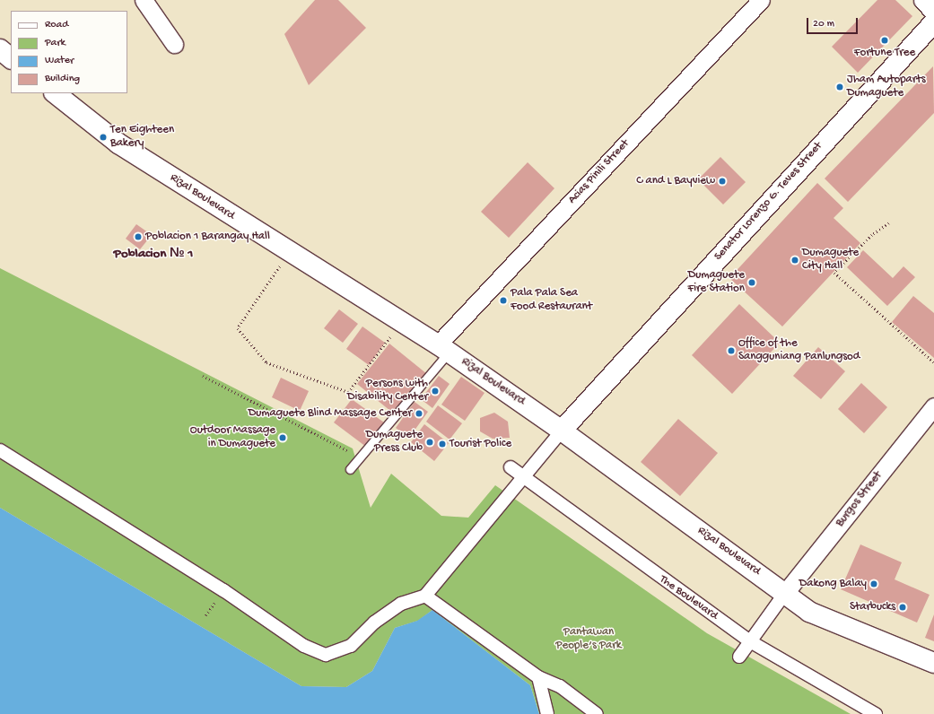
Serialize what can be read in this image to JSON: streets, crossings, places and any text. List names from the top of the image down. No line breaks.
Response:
{"streets":{"main road":["Rizal Boulevard","Senator Lorenzo G. Teves Street"],"street":["Acias Pinili Street","Burgos Street","The Boulevard"]},"crossings":[["Acias Pinili Street","Rizal Boulevard"],["Rizal Boulevard","Senator Lorenzo G. Teves Street"],["Rizal Boulevard","Burgos Street"]],"districts":["Poblacion № 1"],"parks":["Pantawan People’s Park"],"places":["Fortune Tree","Jham Autoparts Dumaguete","Ten Eighteen Bakery","C and L Bayview","Poblacion 1 Barangay Hall","Dumaguete City Hall","Dumaguete Fire Station","Pala Pala Sea Food Restaurant","Office of the Sangguniang Panlungsod","Persons with Disability Center","Dumaguete Blind Massage Center","Outdoor Massage in Dumaguete","Dumaguete Press Club","Tourist Police","Dakong Balay","Starbucks"],"legend":["Road","Park","Water","Building"],"scale_bar":"20 m"}
